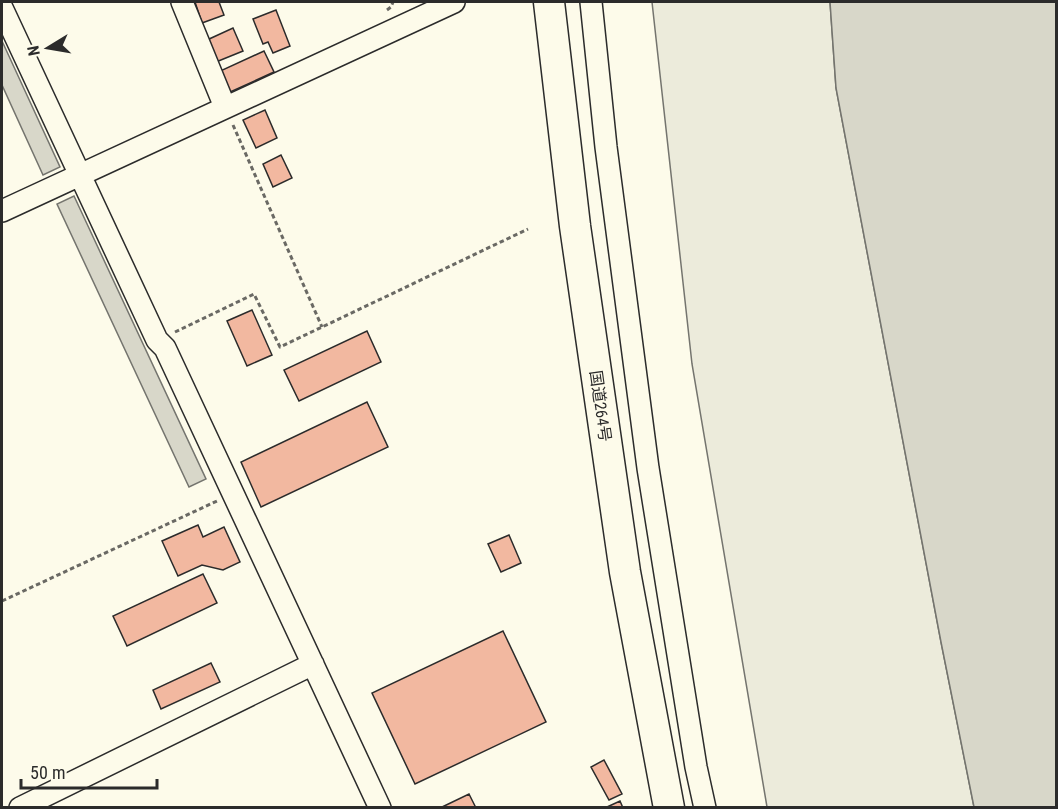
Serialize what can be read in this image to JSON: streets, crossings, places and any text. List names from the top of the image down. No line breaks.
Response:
{"streets":{"highway":["国道264号"]},"scale_bar":"50 m","north":"left"}
